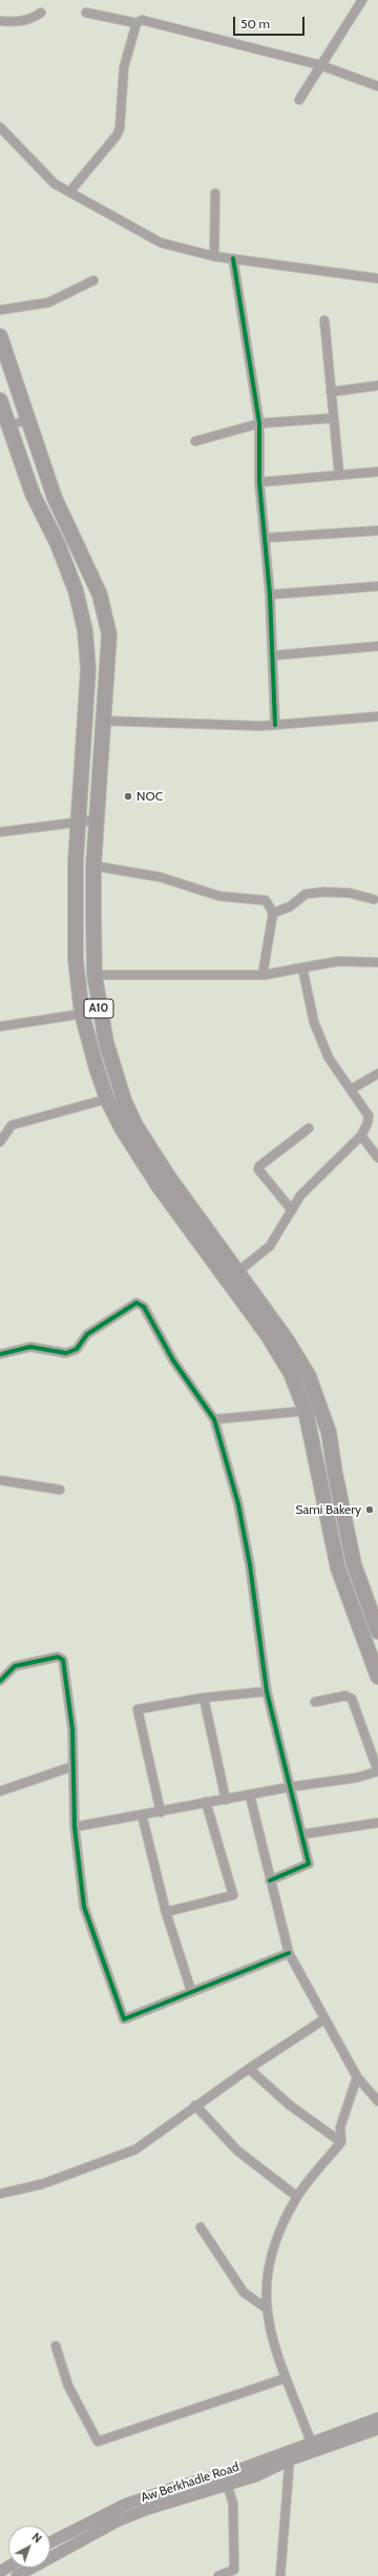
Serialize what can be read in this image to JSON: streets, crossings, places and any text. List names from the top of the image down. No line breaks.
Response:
{"streets":{"highway":["A10"],"main road":["Aw Berkhadle Road"]},"places":["NOC","Sami Bakery"],"scale_bar":"50 m","north":"top right"}
